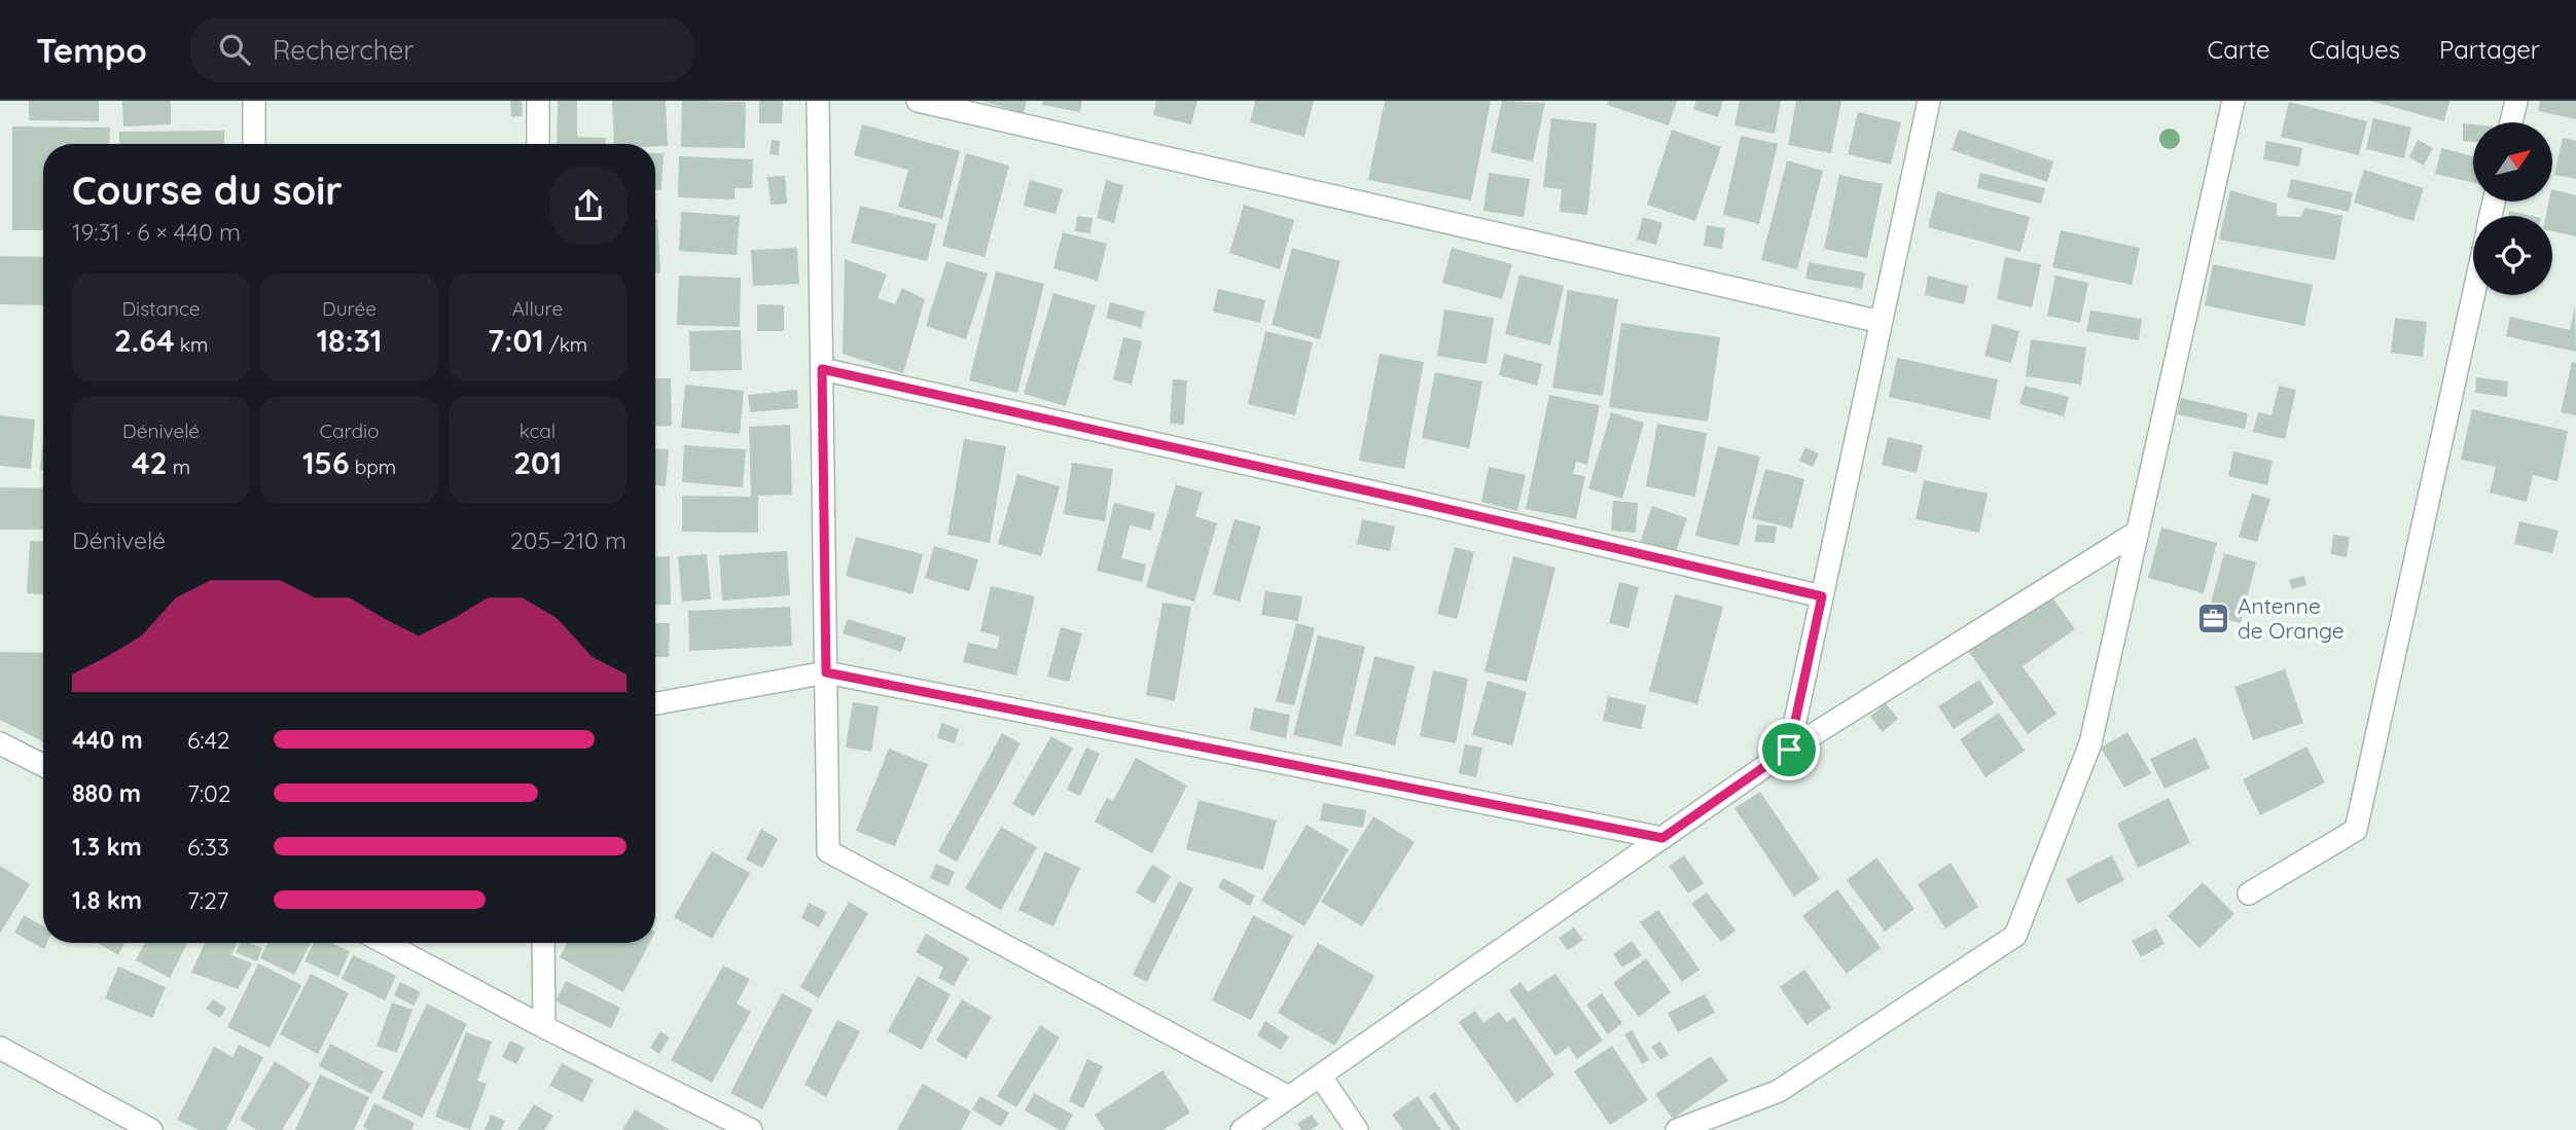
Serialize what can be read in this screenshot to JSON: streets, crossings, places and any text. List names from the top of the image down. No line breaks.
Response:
{"places":{"office":["Antenne de Orange"]},"north":"top right","page":{"header":"Tempo","search":"Rechercher","nav":["Carte","Calques","Partager"],"heading":["Course du soir","19:31 · 6 × 440 m"],"stats":[["Distance","2.64 km"],["Durée","18:31"],["Allure","7:01 /km"],["Dénivelé","42 m"],["Cardio","156 bpm"],["kcal","201"]],"chart":["Dénivelé","205–210 m"],"list":[{"name":"440 m","note":"6:42"},{"name":"880 m","note":"7:02"},{"name":"1.3 km","note":"6:33"},{"name":"1.8 km","note":"7:27"}]}}
